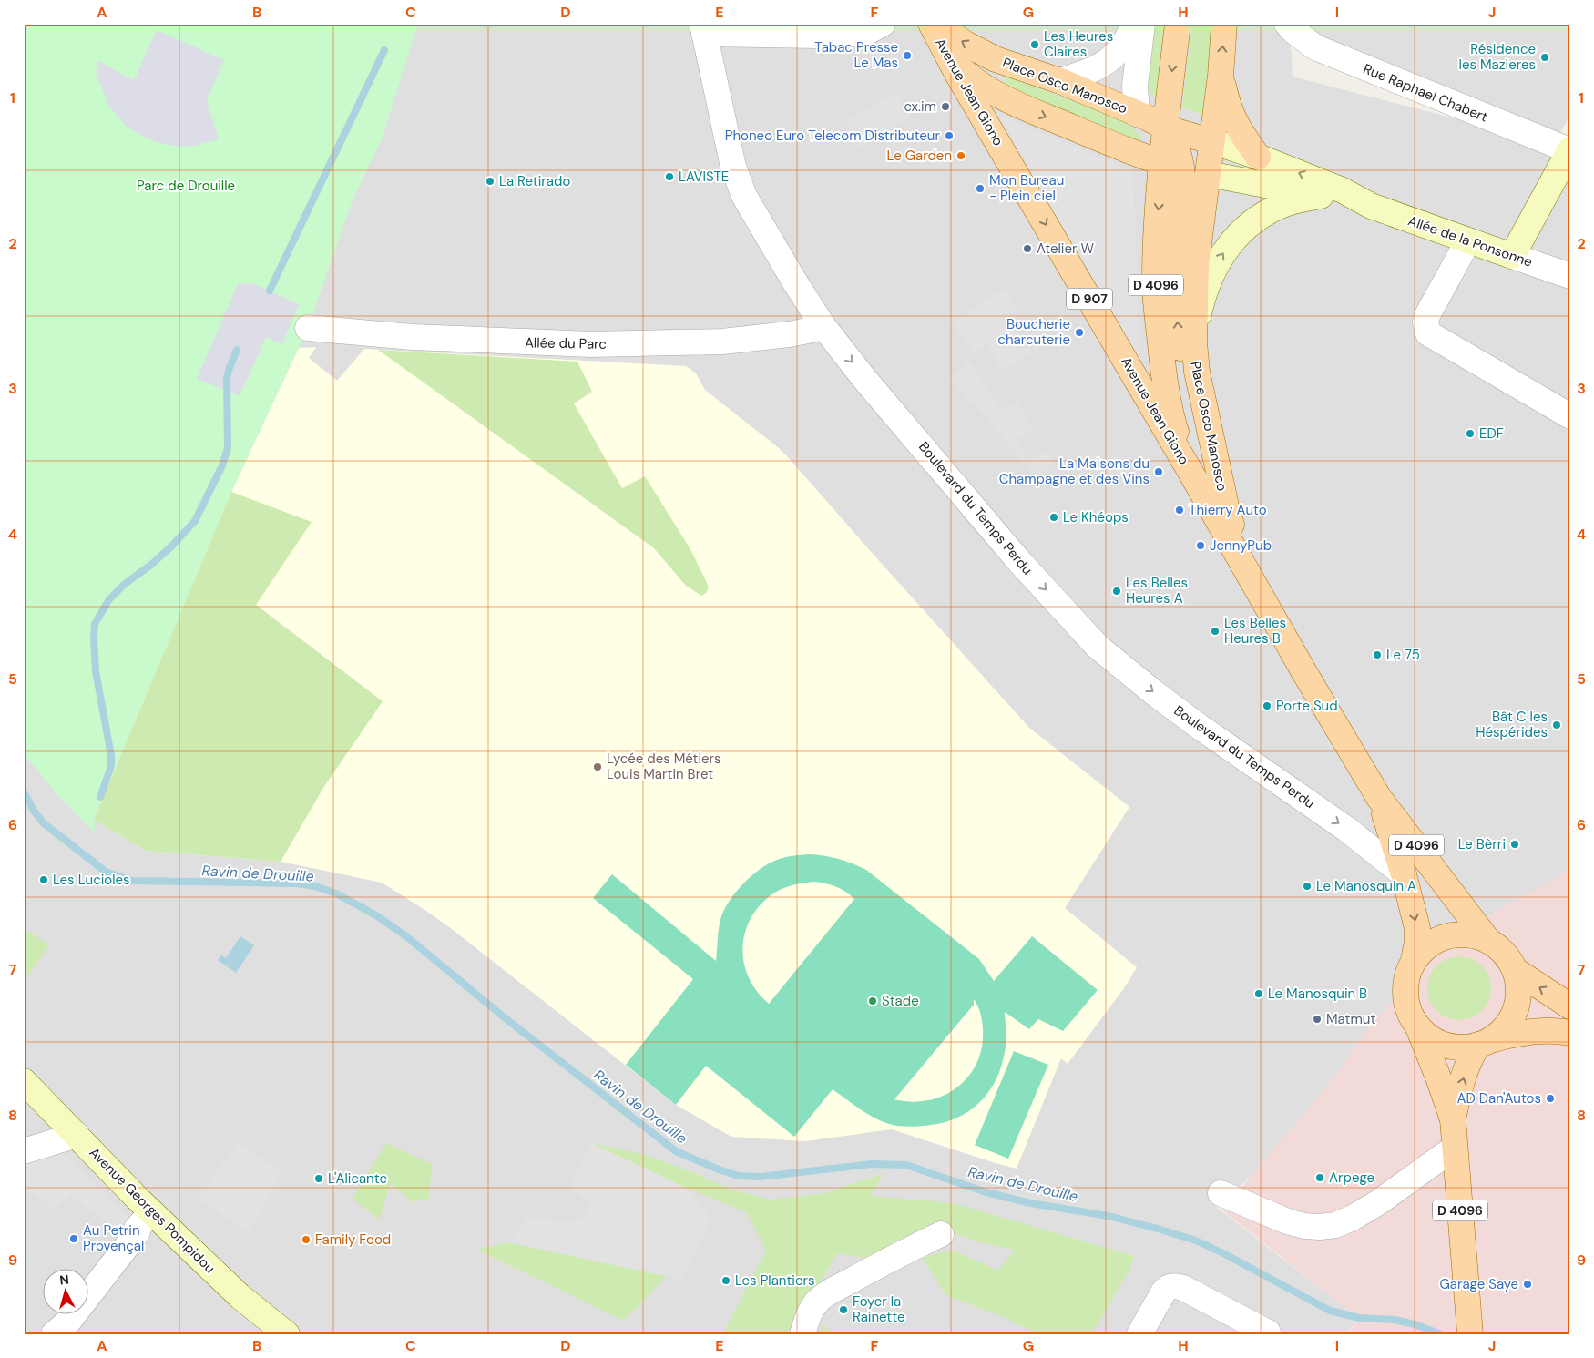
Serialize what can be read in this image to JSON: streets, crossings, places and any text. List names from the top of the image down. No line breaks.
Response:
{"streets":{"main road":["Place Osco Manosco","Avenue Jean Giono","D 4096","D 907"],"street":["Rue Raphael Chabert","Allée de la Ponsonne","Allée du Parc","Boulevard du Temps Perdu","Avenue Georges Pompidou"]},"crossings":[["Place Osco Manosco","Avenue Jean Giono"],["Place Osco Manosco","Allée de la Ponsonne"],["Place Osco Manosco","D 4096"],["Avenue Jean Giono","D 4096"],["Avenue Jean Giono","D 907"],["Avenue Jean Giono","Boulevard du Temps Perdu"],["Allée de la Ponsonne","D 4096"],["D 4096","D 907"],["Allée du Parc","Boulevard du Temps Perdu"]],"one_way":["Boulevard du Temps Perdu"],"water":["Ravin de Drouille"],"parks":["Parc de Drouille"],"places":["Les Heures Claires","Tabac Presse Le Mas","Résidence les Mazieres","ex.im","Phoneo Euro Telecom Distributeur","Le Garden","LAVISTE","La Retirado","Mon Bureau - Plein ciel","Atelier W","Boucherie charcuterie","EDF","La Maisons du Champagne et des Vins","Thierry Auto","Le Khéops","JennyPub","Les Belles Heures A","Les Belles Heures B","Le 75","Porte Sud","Bât C les Héspérides","Lycée des Métiers Louis Martin Bret","Le Bèrri","Les Lucioles","Le Manosquin A","Le Manosquin B","Stade","Matmut","AD Dan'Autos","Arpege","L'Alicante","Au Petrin Provençal","Family Food","Les Plantiers","Garage Saye","Foyer la Rainette"],"north":"top","grid":{"columns":["A","B","C","D","E","F","G","H","I","J"],"rows":["1","2","3","4","5","6","7","8","9"]}}
